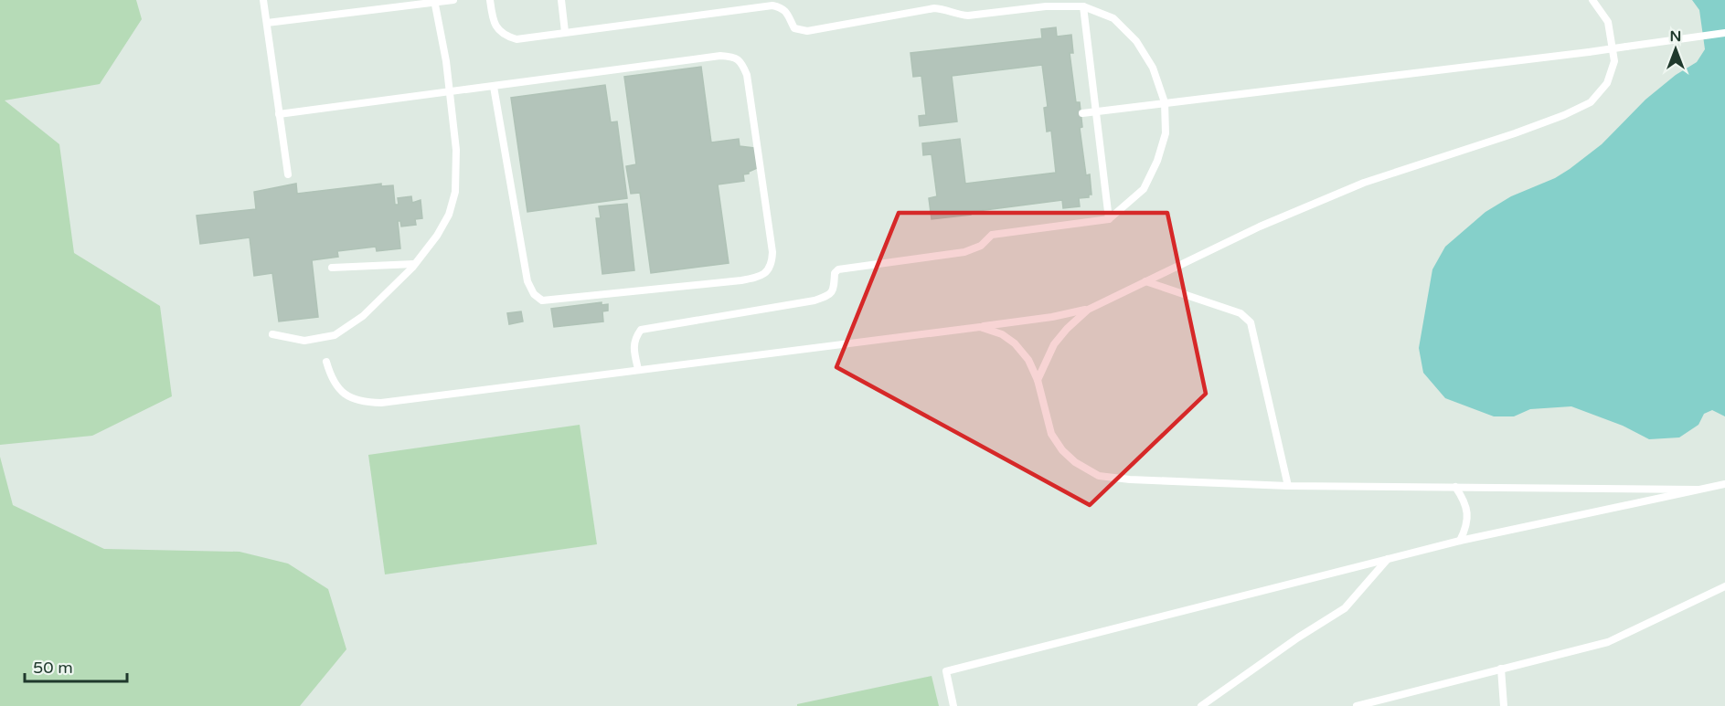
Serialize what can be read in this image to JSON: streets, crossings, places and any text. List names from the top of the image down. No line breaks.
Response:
{"scale_bar":"50 m","north":"top"}
